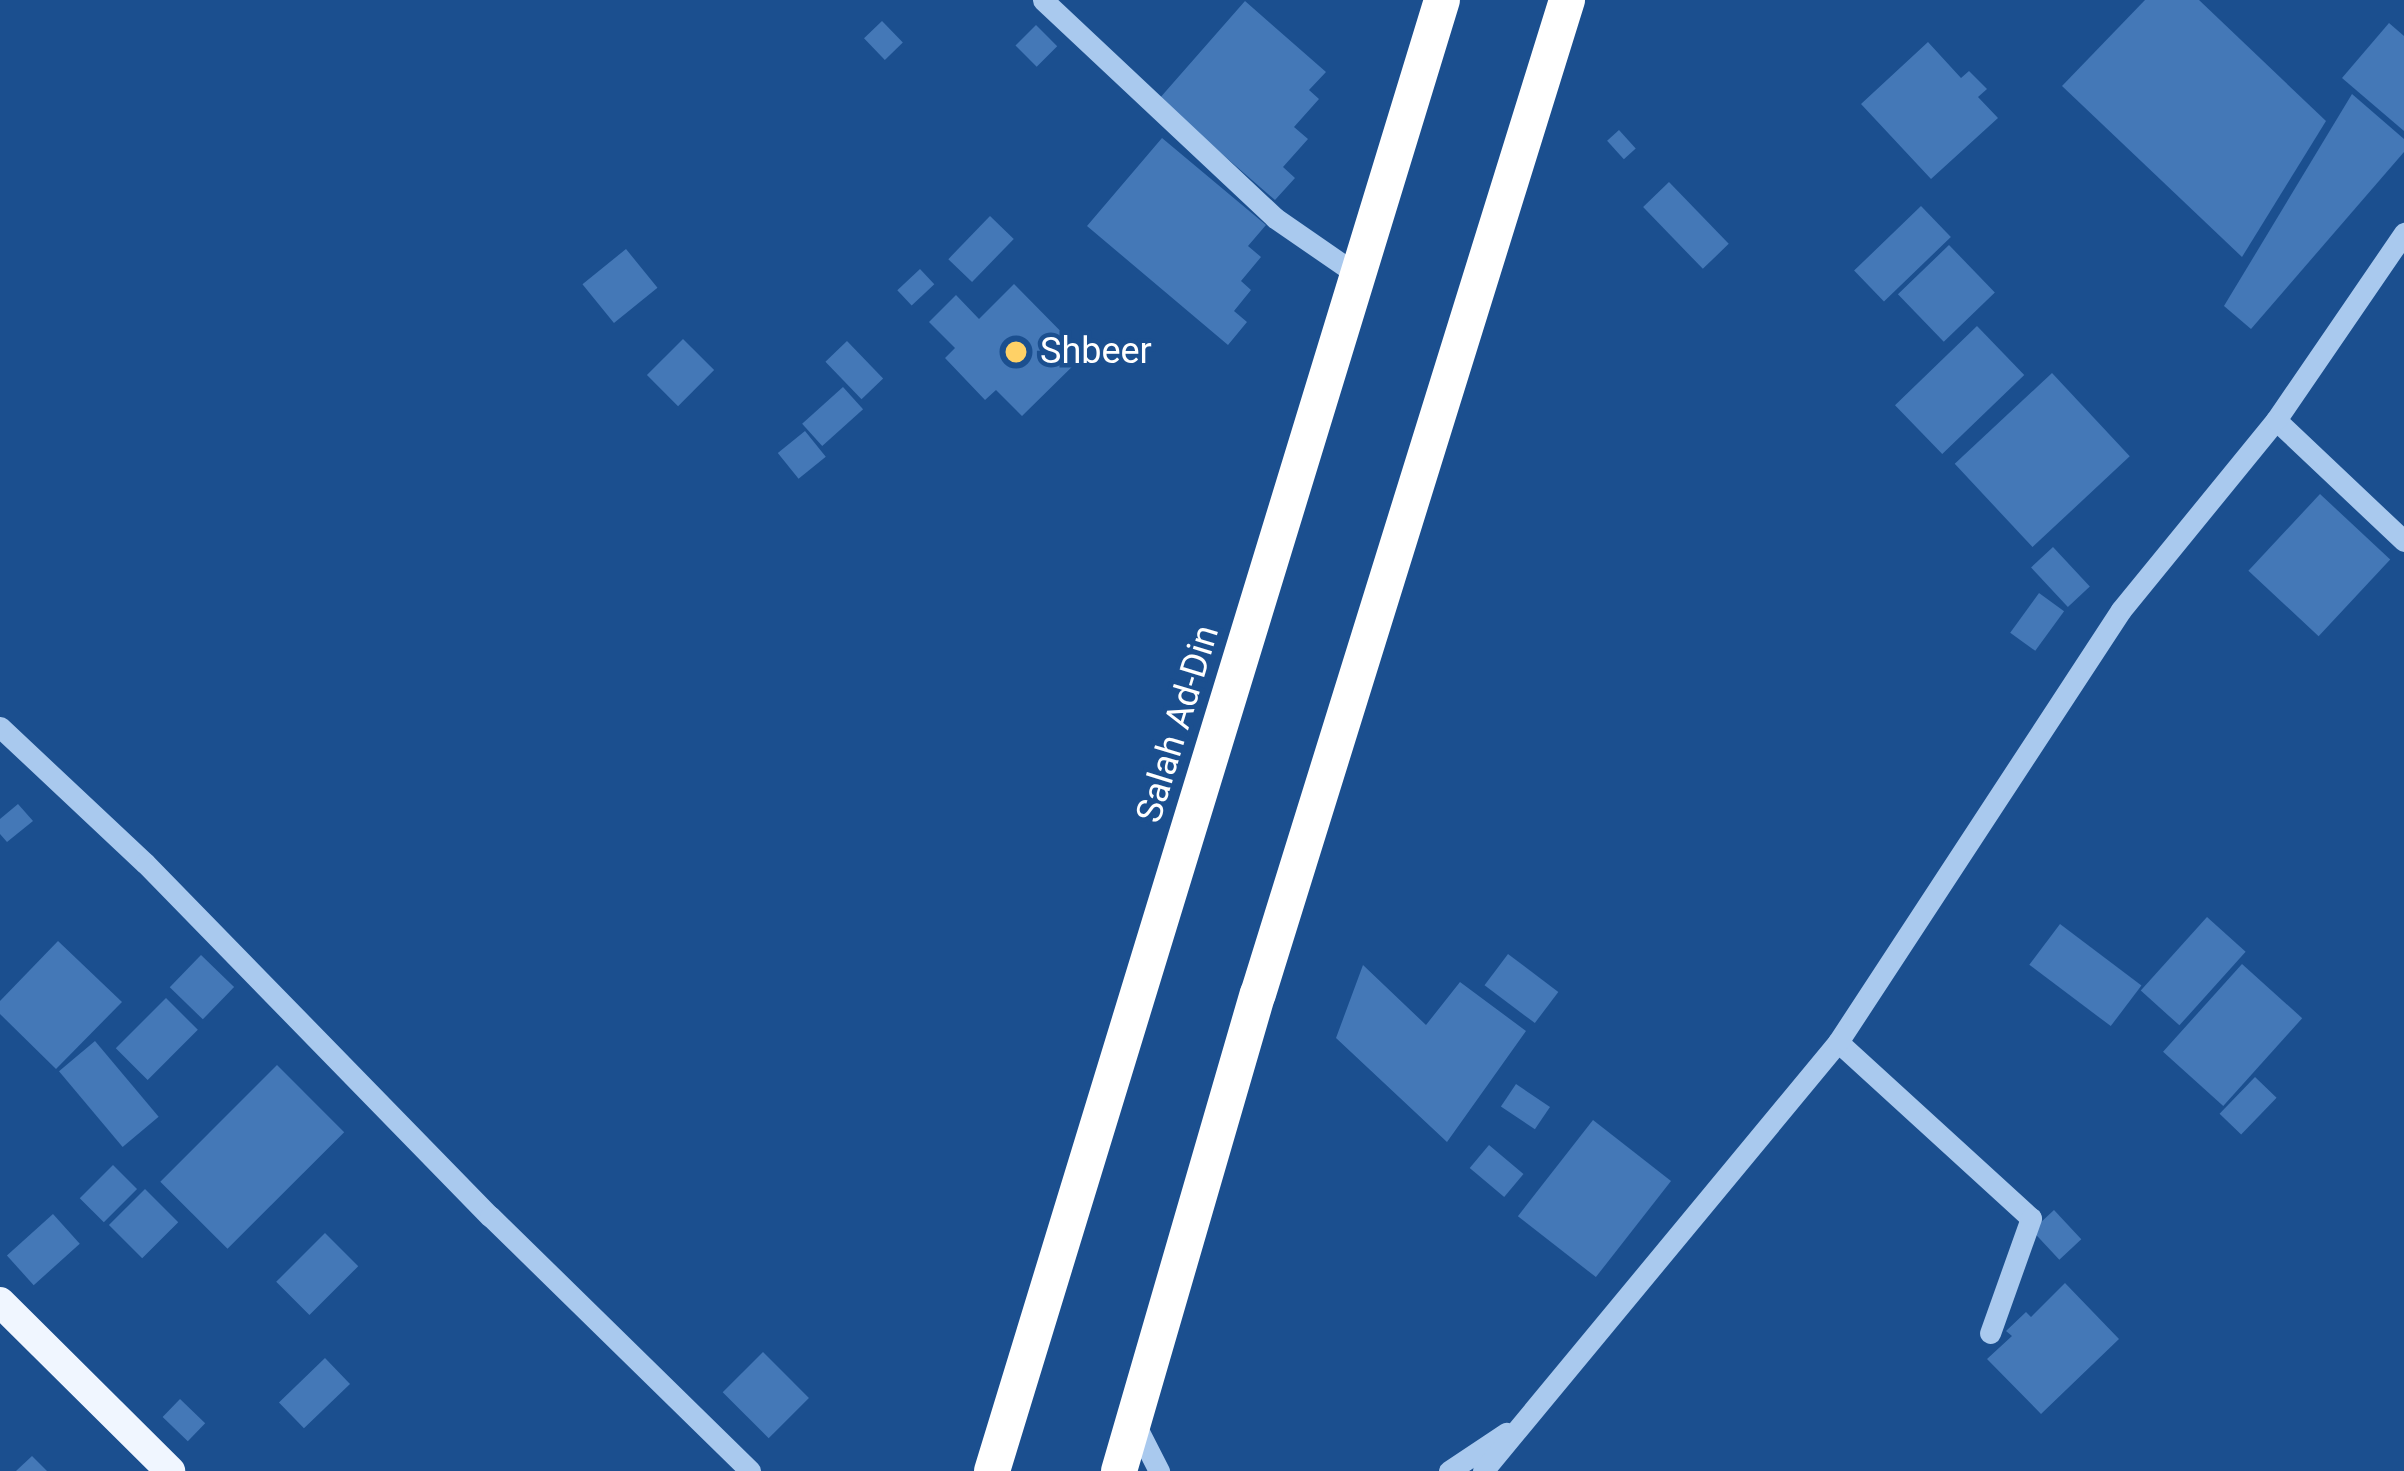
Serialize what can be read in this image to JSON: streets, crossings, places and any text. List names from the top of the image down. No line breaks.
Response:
{"streets":{"highway":["Salah Ad-Din"]},"places":["Shbeer"]}
